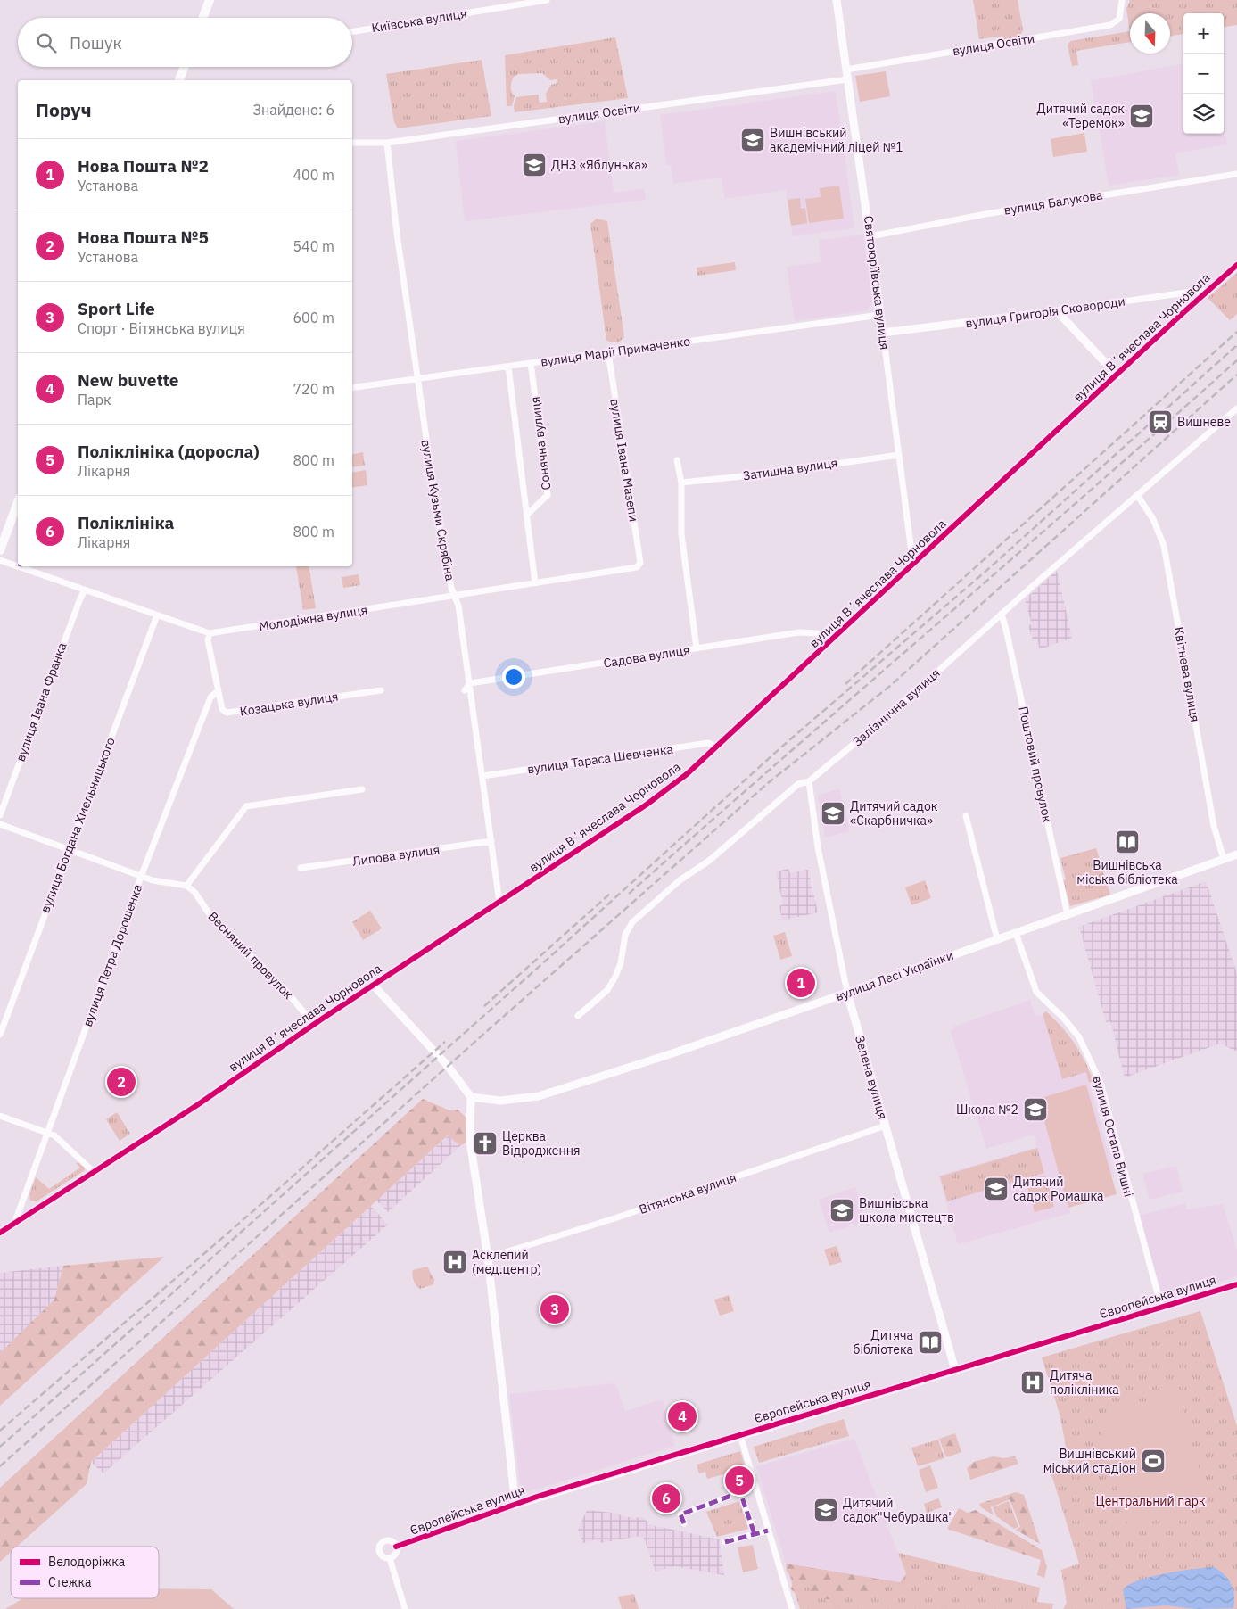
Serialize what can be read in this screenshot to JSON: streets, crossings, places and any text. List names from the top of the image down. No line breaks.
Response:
{"streets":{"street":["Київська вулиця","вулиця Освіти","вулиця Балукова","Святоюріївська вулиця","вулиця Григорія Сковороди","вулиця Вʼячеслава Чорновола","вулиця Марії Примаченко","Сонячна вулиця","вулиця Івана Мазепи","Затишна вулиця","вулиця Кузьми Скрябіна","Молодіжна вулиця","Садова вулиця","Квітнева вулиця","вулиця Івана Франка","Козацька вулиця","Залізнична вулиця","вулиця Тараса Шевченка","Поштовий провулок","вулиця Богдана Хмельницького","Липова вулиця","вулиця Петра Дорошенка","Весняний провулок","вулиця Лесі Українки","Зелена вулиця","вулиця Остапа Вишні","Вітянська вулиця","Європейська вулиця"]},"crossings":[["вулиця Освіти","Святоюріївська вулиця"],["вулиця Освіти","вулиця Кузьми Скрябіна"],["вулиця Балукова","Святоюріївська вулиця"],["Святоюріївська вулиця","вулиця Григорія Сковороди"],["Святоюріївська вулиця","вулиця Вʼячеслава Чорновола"],["Святоюріївська вулиця","вулиця Марії Примаченко"],["Святоюріївська вулиця","Затишна вулиця"],["вулиця Григорія Сковороди","вулиця Вʼячеслава Чорновола"],["вулиця Вʼячеслава Чорновола","вулиця Кузьми Скрябіна"],["вулиця Вʼячеслава Чорновола","Садова вулиця"],["вулиця Вʼячеслава Чорновола","вулиця Тараса Шевченка"],["вулиця Вʼячеслава Чорновола","вулиця Петра Дорошенка"],["вулиця Вʼячеслава Чорновола","Весняний провулок"],["вулиця Марії Примаченко","Сонячна вулиця"],["вулиця Марії Примаченко","вулиця Івана Мазепи"],["вулиця Марії Примаченко","вулиця Кузьми Скрябіна"],["Сонячна вулиця","Молодіжна вулиця"],["вулиця Івана Мазепи","Молодіжна вулиця"],["вулиця Кузьми Скрябіна","Молодіжна вулиця"],["вулиця Кузьми Скрябіна","Садова вулиця"],["вулиця Кузьми Скрябіна","вулиця Тараса Шевченка"],["вулиця Кузьми Скрябіна","Липова вулиця"],["Молодіжна вулиця","вулиця Івана Франка"],["Молодіжна вулиця","Козацька вулиця"],["Молодіжна вулиця","вулиця Богдана Хмельницького"],["Квітнева вулиця","Залізнична вулиця"],["Квітнева вулиця","вулиця Лесі Українки"],["Козацька вулиця","вулиця Петра Дорошенка"],["Залізнична вулиця","Поштовий провулок"],["Залізнична вулиця","Зелена вулиця"],["Поштовий провулок","вулиця Лесі Українки"],["вулиця Лесі Українки","Зелена вулиця"],["вулиця Лесі Українки","вулиця Остапа Вишні"],["Зелена вулиця","Вітянська вулиця"],["Зелена вулиця","Європейська вулиця"],["вулиця Остапа Вишні","Європейська вулиця"]],"parks":["Центральний парк"],"places":{"school or university":["Дитячий садок «Теремок»","Вишнівський академічний ліцей №1","ДНЗ «Яблунька»","Дитячий садок «Скарбничка»","Школа №2","Дитячий садок Ромашка","Вишнівська школа мистецтв","Дитячий садок\"Чебурашка\""],"station":["Вишневе"],"library":["Вишнівська міська бібліотека","Дитяча бібліотека"],"church":["Церква Відродження"],"hospital":["Асклепий (мед.центр)","Дитяча полікліника"],"sports":["Вишнівський міський стадіон"]},"legend":["Велодоріжка","Стежка"],"north":"bottom","page":{"map_buttons":["+","−"],"search":"Пошук","heading":["Поруч","Знайдено: 6"],"list":[{"mark":"1","name":"Нова Пошта №2","note":"Установа","value":"400 m"},{"mark":"2","name":"Нова Пошта №5","note":"Установа","value":"540 m"},{"mark":"3","name":"Sport Life","note":"Спорт · Вітянська вулиця","value":"600 m"},{"mark":"4","name":"New buvette","note":"Парк","value":"720 m"},{"mark":"5","name":"Поліклініка (доросла)","note":"Лікарня","value":"800 m"},{"mark":"6","name":"Поліклініка","note":"Лікарня","value":"800 m"}],"pins":["1","2","3","4","5","6"]}}
